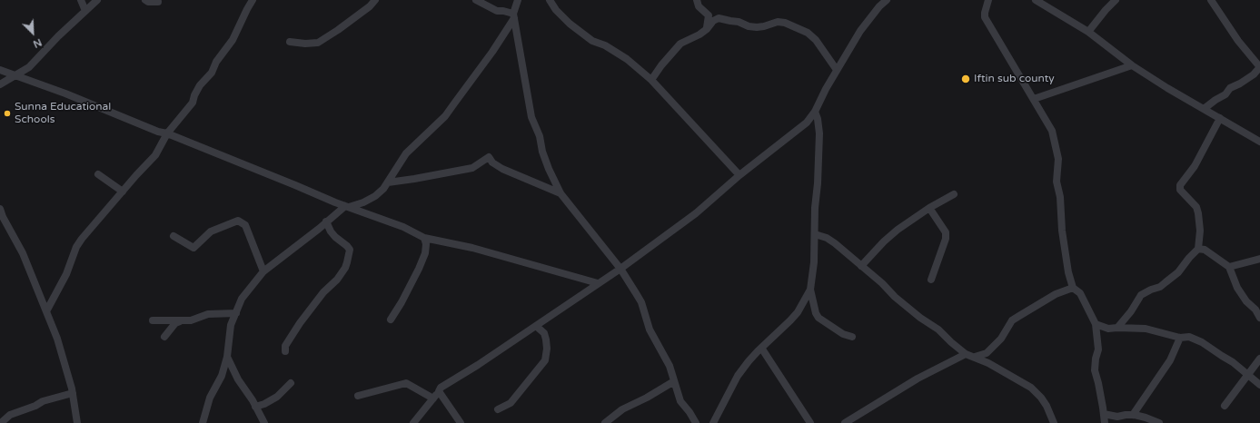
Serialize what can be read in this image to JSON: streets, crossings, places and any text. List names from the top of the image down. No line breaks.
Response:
{"places":["Iftin sub county","Sunna Educational Schools"],"north":"bottom right"}
